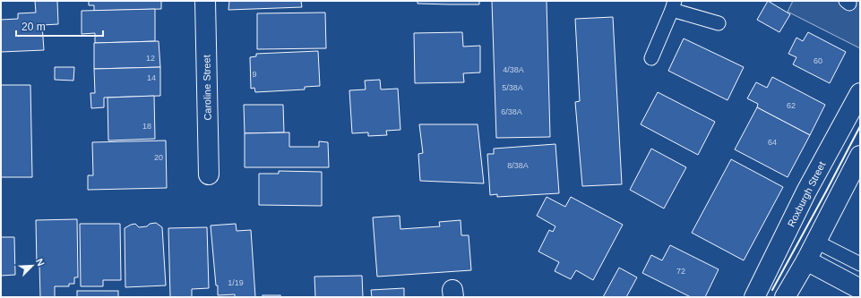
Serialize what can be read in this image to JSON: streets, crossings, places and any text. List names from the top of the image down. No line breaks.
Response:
{"streets":{"street":["Caroline Street","Roxburgh Street"]},"house_numbers":["12","60","4/38A","9","14","5/38A","62","6/38A","18","64","20","8/38A","72","1/19"],"scale_bar":"20 m","north":"top right"}
